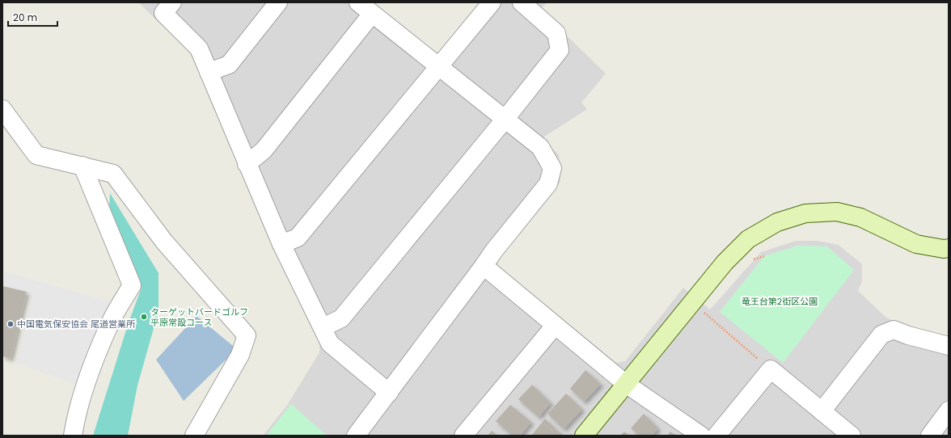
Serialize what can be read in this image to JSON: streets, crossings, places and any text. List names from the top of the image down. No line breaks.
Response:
{"parks":["竜王台第2街区公園"],"places":["ターゲットバードゴルフ 平原常設コース","中国電気保安協会 尾道営業所"],"scale_bar":"20 m"}
